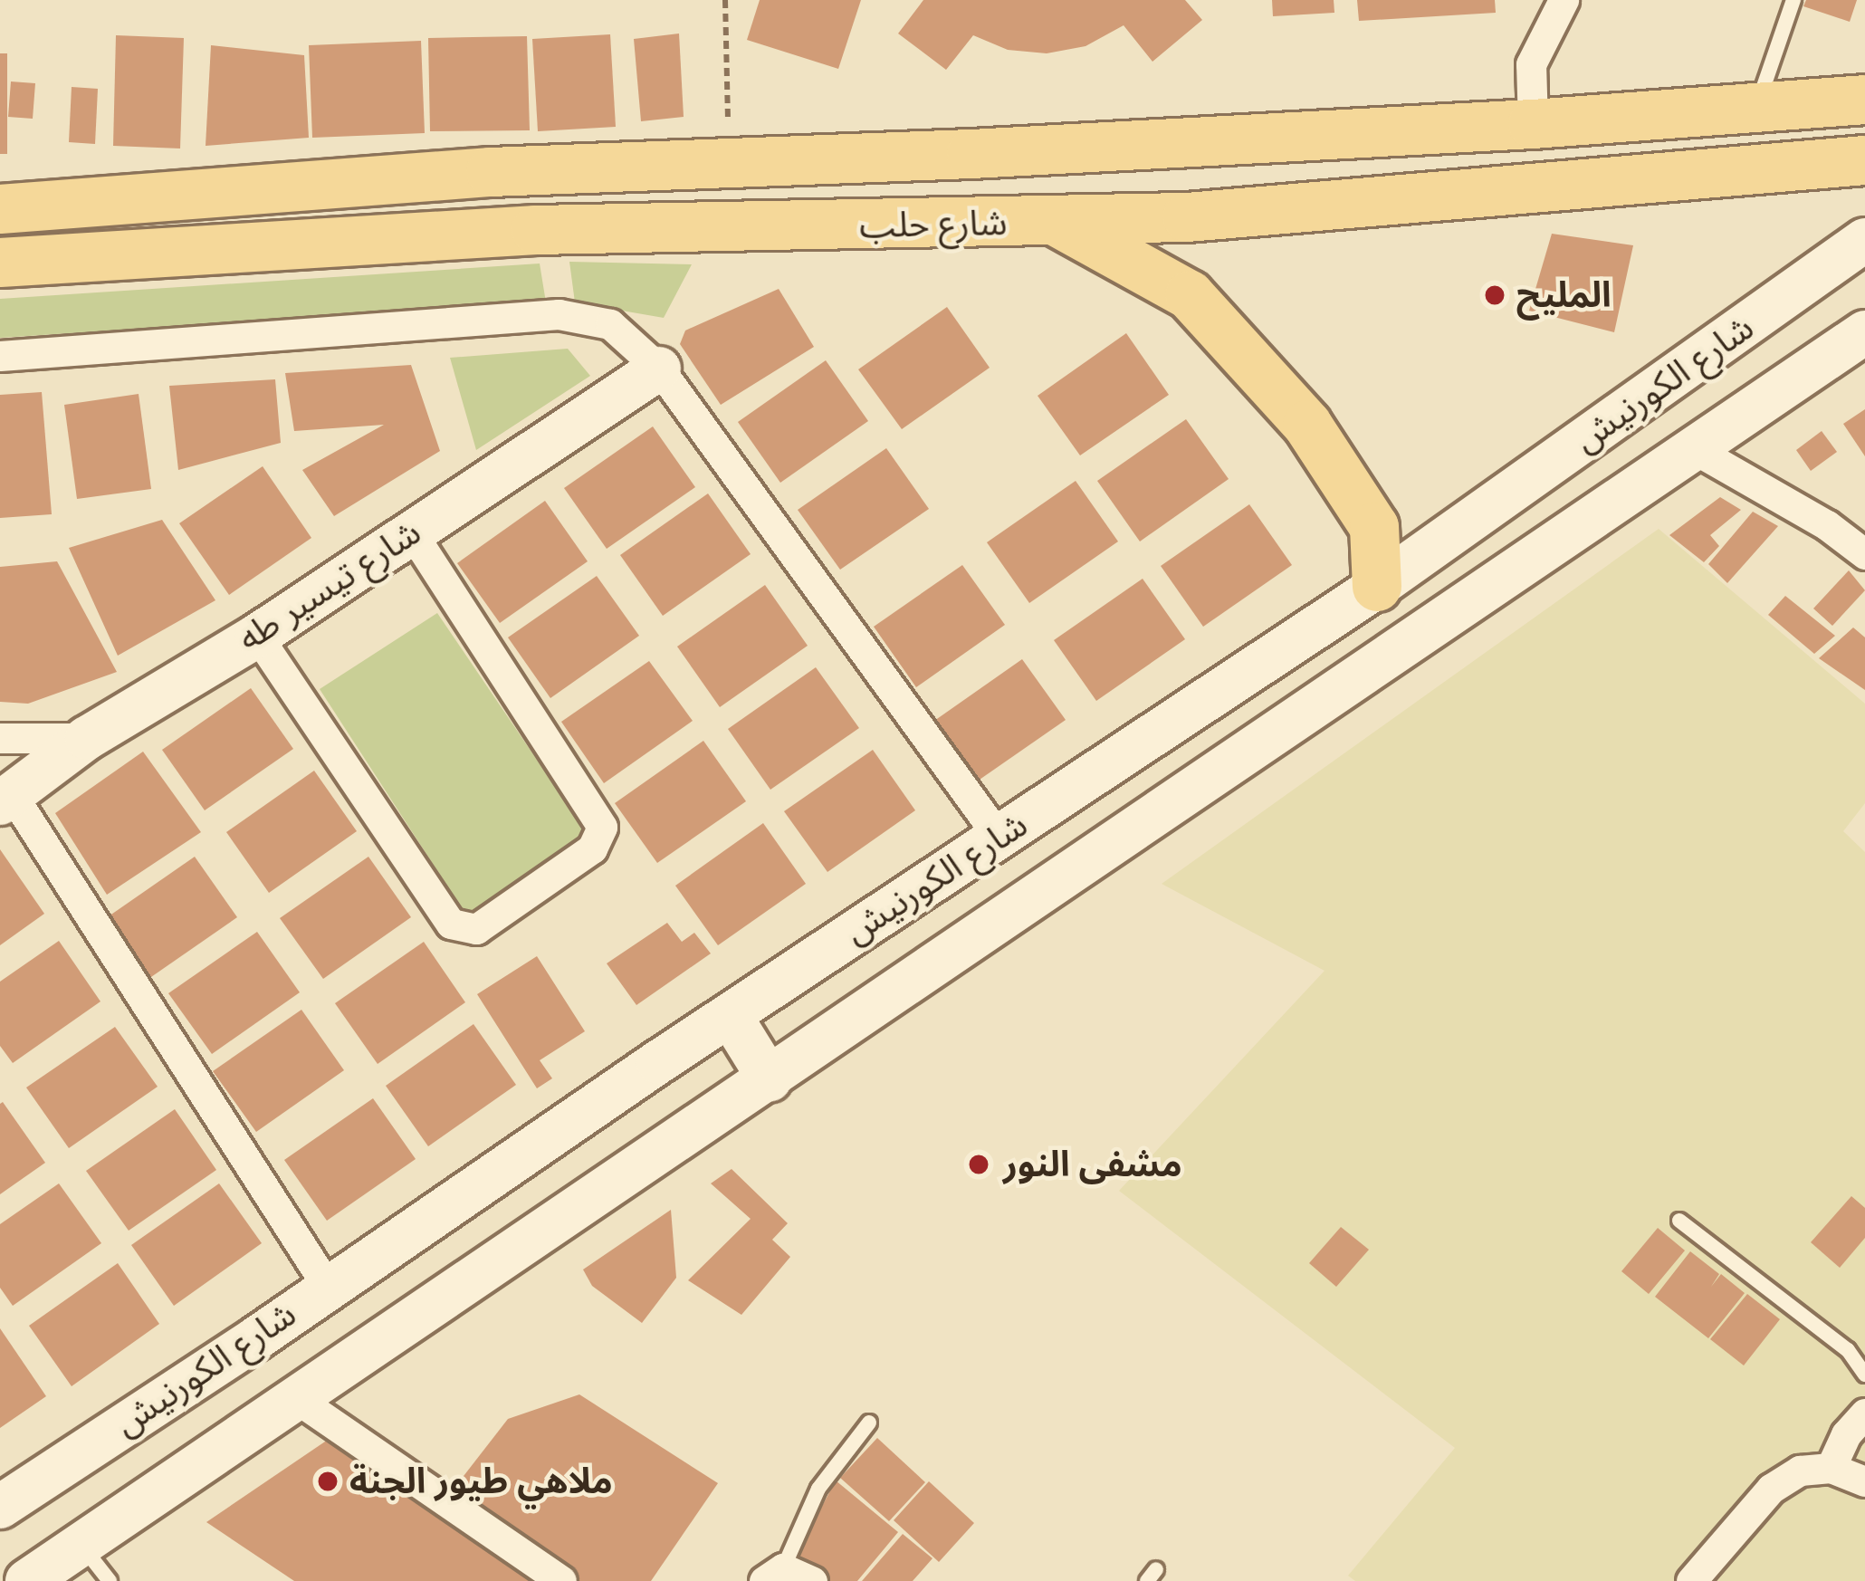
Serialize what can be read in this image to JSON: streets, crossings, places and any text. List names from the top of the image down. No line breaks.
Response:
{"streets":{"main road":["شارع حلب","شارع الكورنيش","شارع تيسير طه"]},"places":["المليح","مشفى النور","ملاهي طيور الجنة"]}
